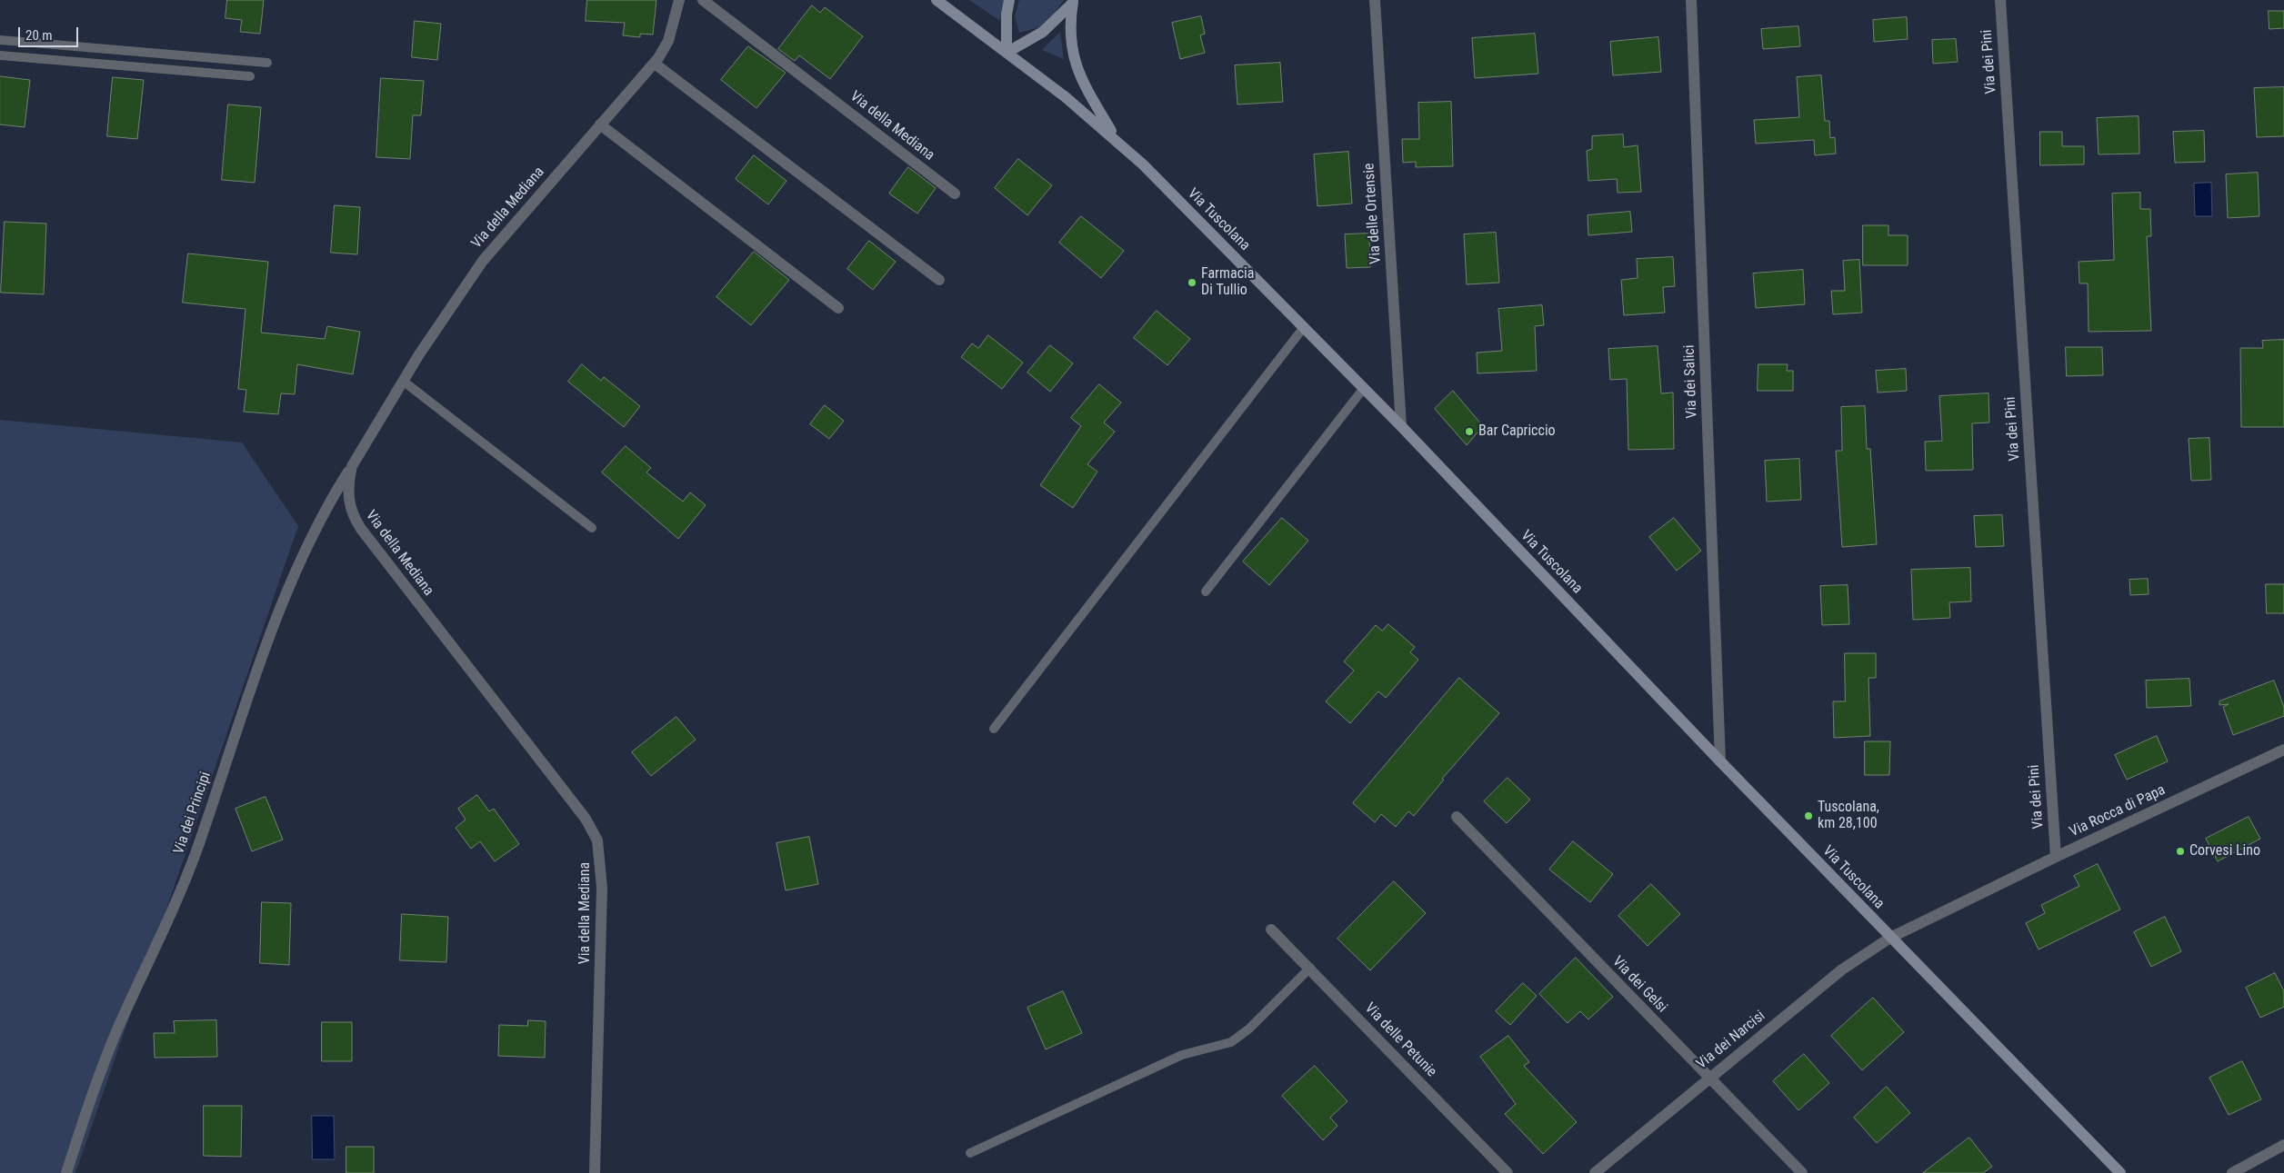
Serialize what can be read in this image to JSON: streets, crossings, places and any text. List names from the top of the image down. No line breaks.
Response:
{"streets":{"main road":["Via Tuscolana"],"street":["Via dei Pini","Via della Mediana","Via delle Ortensie","Via dei Salici","Via Rocca di Papa","Via dei Principi","Via dei Gelsi","Via delle Petunie","Via dei Narcisi"]},"crossings":[["Via dei Pini","Via Rocca di Papa"],["Via della Mediana","Via dei Principi"],["Via delle Ortensie","Via Tuscolana"],["Via Tuscolana","Via dei Salici"],["Via Tuscolana","Via Rocca di Papa"],["Via Tuscolana","Via dei Narcisi"],["Via Rocca di Papa","Via dei Narcisi"],["Via dei Gelsi","Via dei Narcisi"]],"places":["Farmacia Di Tullio","Bar Capriccio","Tuscolana, km 28,100","Corvesi Lino"],"scale_bar":"20 m"}
